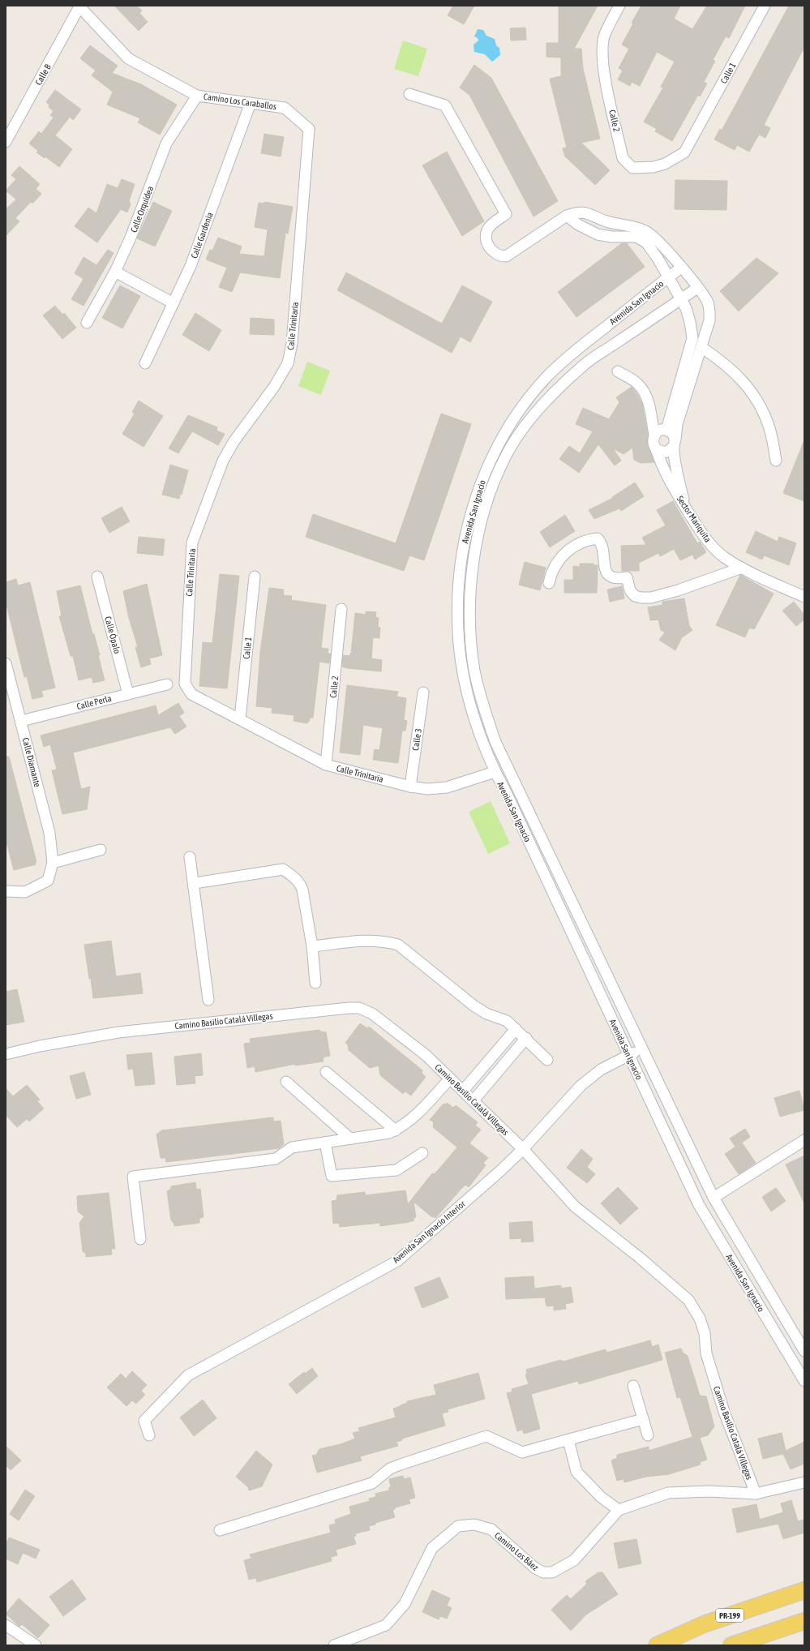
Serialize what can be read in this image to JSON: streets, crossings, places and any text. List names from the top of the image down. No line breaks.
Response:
{"streets":{"main road":["PR-199"],"street":["Calle 1","Calle B","Camino Los Caraballos","Calle 2","Calle Orquídea","Calle Gardenia","Avenida San Ignacio","Calle Trinitaria","Sector Mariquita","Calle Ópalo","Calle Perla","Calle 3","Calle Diamante","Camino Basilio Catalá Villegas","Avenida San Ignacio Interior","Camino Los Báez"]},"crossings":[["Calle 1","Calle 2"],["Calle 1","Calle Trinitaria"],["Calle B","Camino Los Caraballos"],["Camino Los Caraballos","Calle Orquídea"],["Camino Los Caraballos","Calle Gardenia"],["Camino Los Caraballos","Calle Trinitaria"],["Calle 2","Calle Trinitaria"],["Avenida San Ignacio","Calle Trinitaria"],["Avenida San Ignacio","Avenida San Ignacio Interior"],["Calle Trinitaria","Calle 3"],["Calle Ópalo","Calle Perla"],["Calle Perla","Calle Diamante"],["Camino Basilio Catalá Villegas","Avenida San Ignacio Interior"],["Camino Basilio Catalá Villegas","Camino Los Báez"]]}
